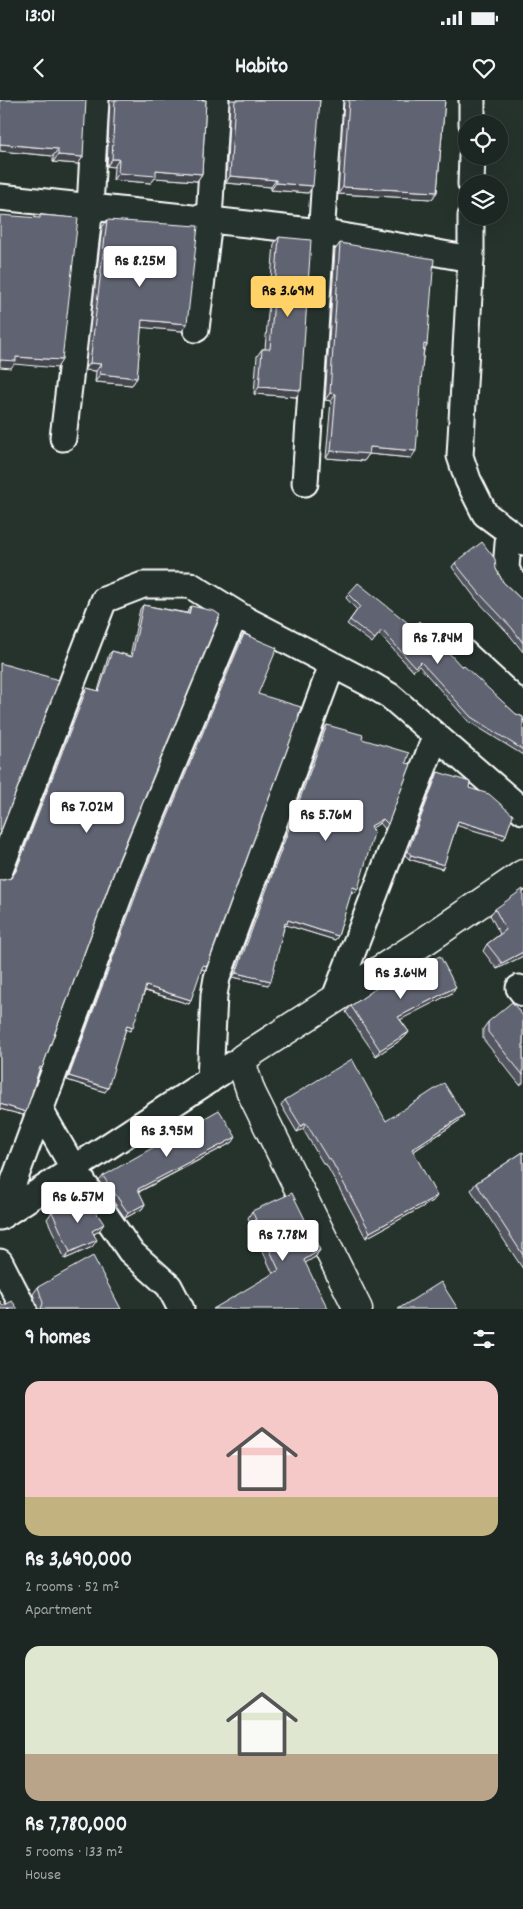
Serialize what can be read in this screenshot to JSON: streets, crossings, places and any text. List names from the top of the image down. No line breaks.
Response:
{"page":{"status":"13:01","header":"Habito","price":["Rs 8.25M","Rs 3.69M","Rs 7.84M","Rs 7.02M","Rs 5.76M","Rs 3.64M","Rs 3.95M","Rs 6.57M","Rs 7.78M"],"heading":"9 homes","list":[{"name":"Rs 3,690,000","note":"2 rooms · 52 m² · Apartment"},{"name":"Rs 7,780,000","note":"5 rooms · 133 m² · House"}]}}
